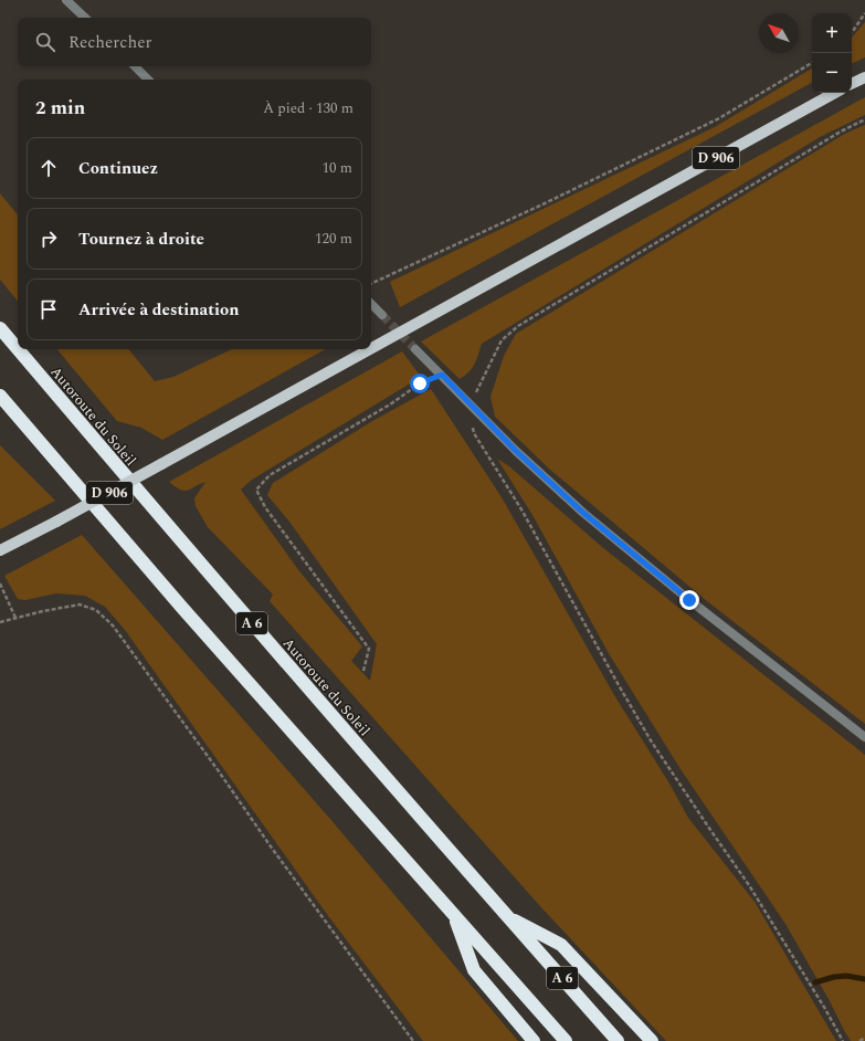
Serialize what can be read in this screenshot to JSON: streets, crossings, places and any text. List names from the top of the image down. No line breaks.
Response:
{"streets":{"highway":["Autoroute du Soleil","A 6"],"main road":["D 906"]},"north":"top left","page":{"map_buttons":["+","−"],"search":"Rechercher","heading":["2 min","À pied · 130 m"],"list":[["Continuez","10 m"],["Tournez à droite","120 m"],"Arrivée à destination"]}}
